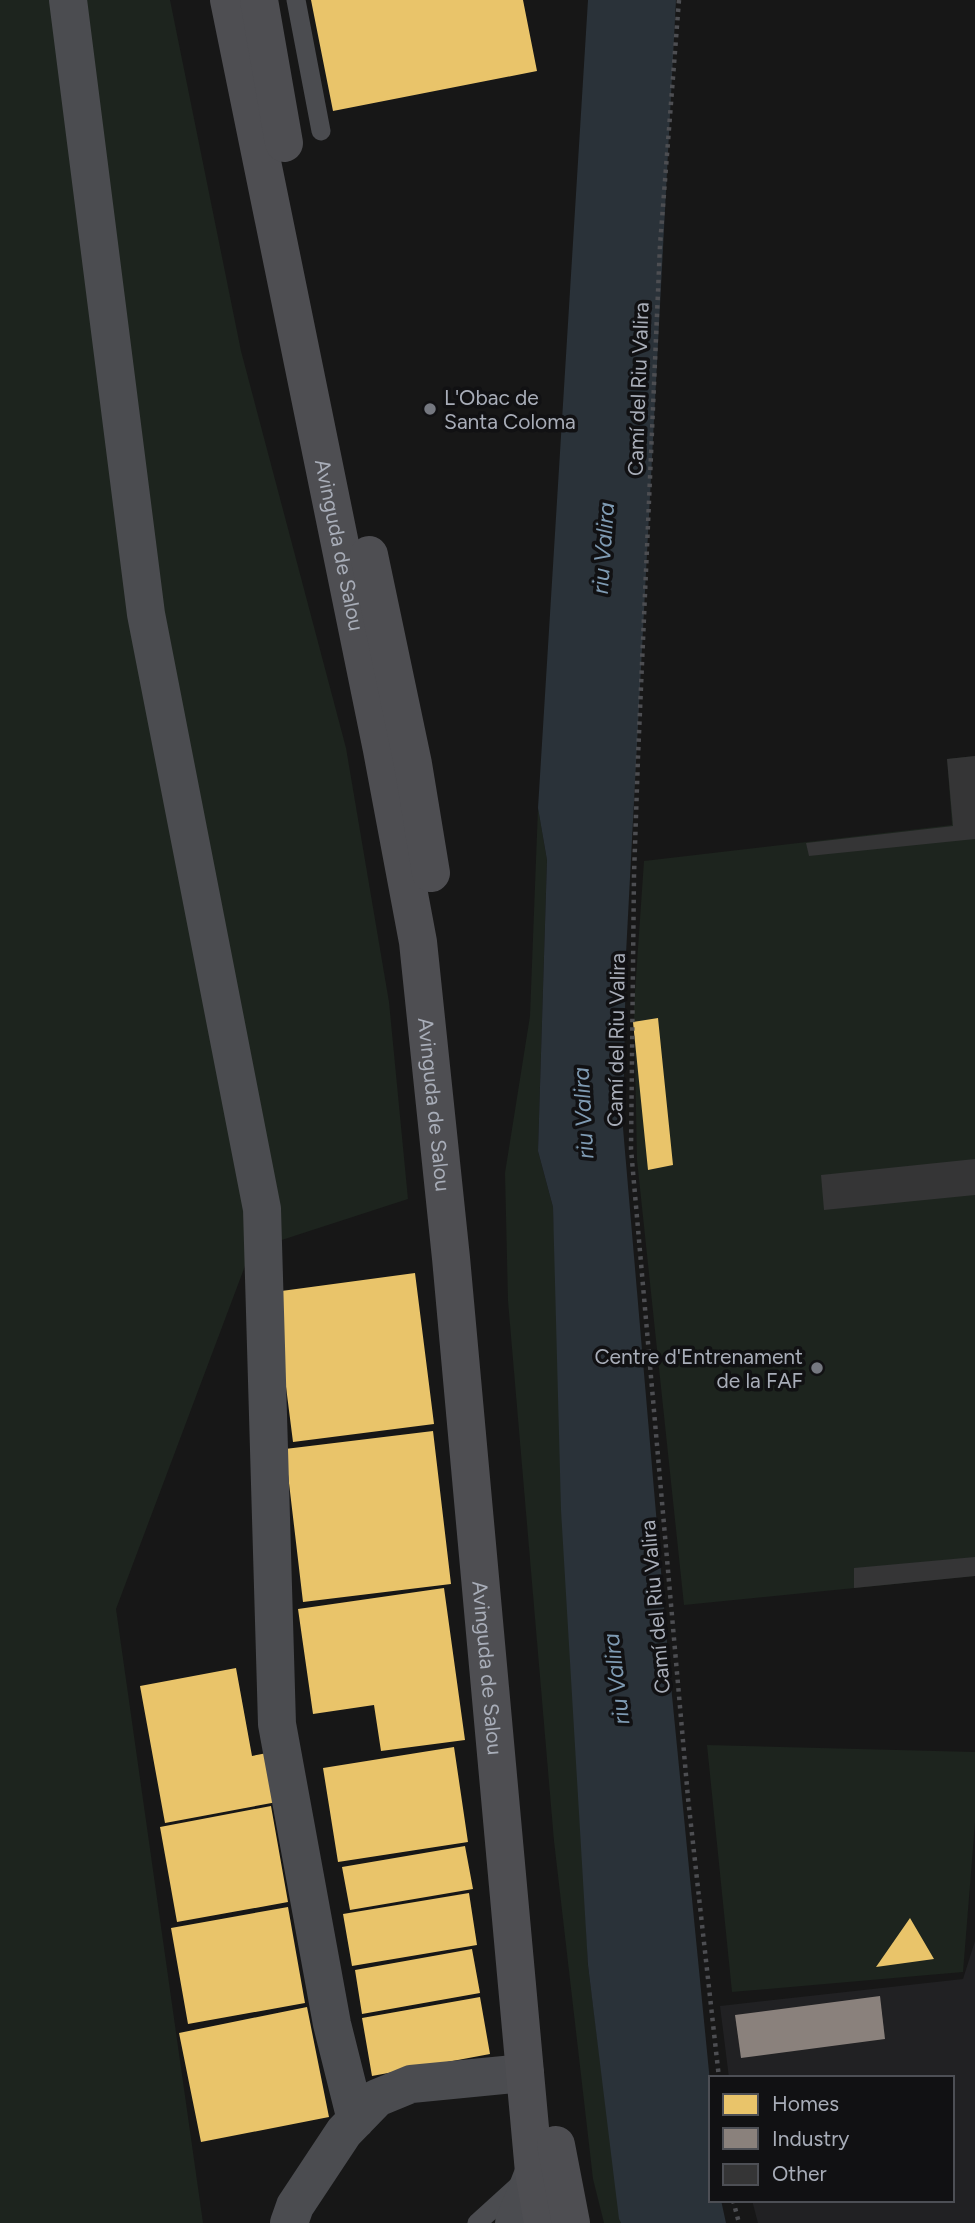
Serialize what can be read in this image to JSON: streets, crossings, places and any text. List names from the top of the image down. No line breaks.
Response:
{"streets":{"highway":["Avinguda de Salou"],"path":["Camí del Riu Valira"]},"water":["riu Valira"],"places":["L'Obac de Santa Coloma","Centre d'Entrenament de la FAF"],"legend":["Homes","Industry","Other"]}
